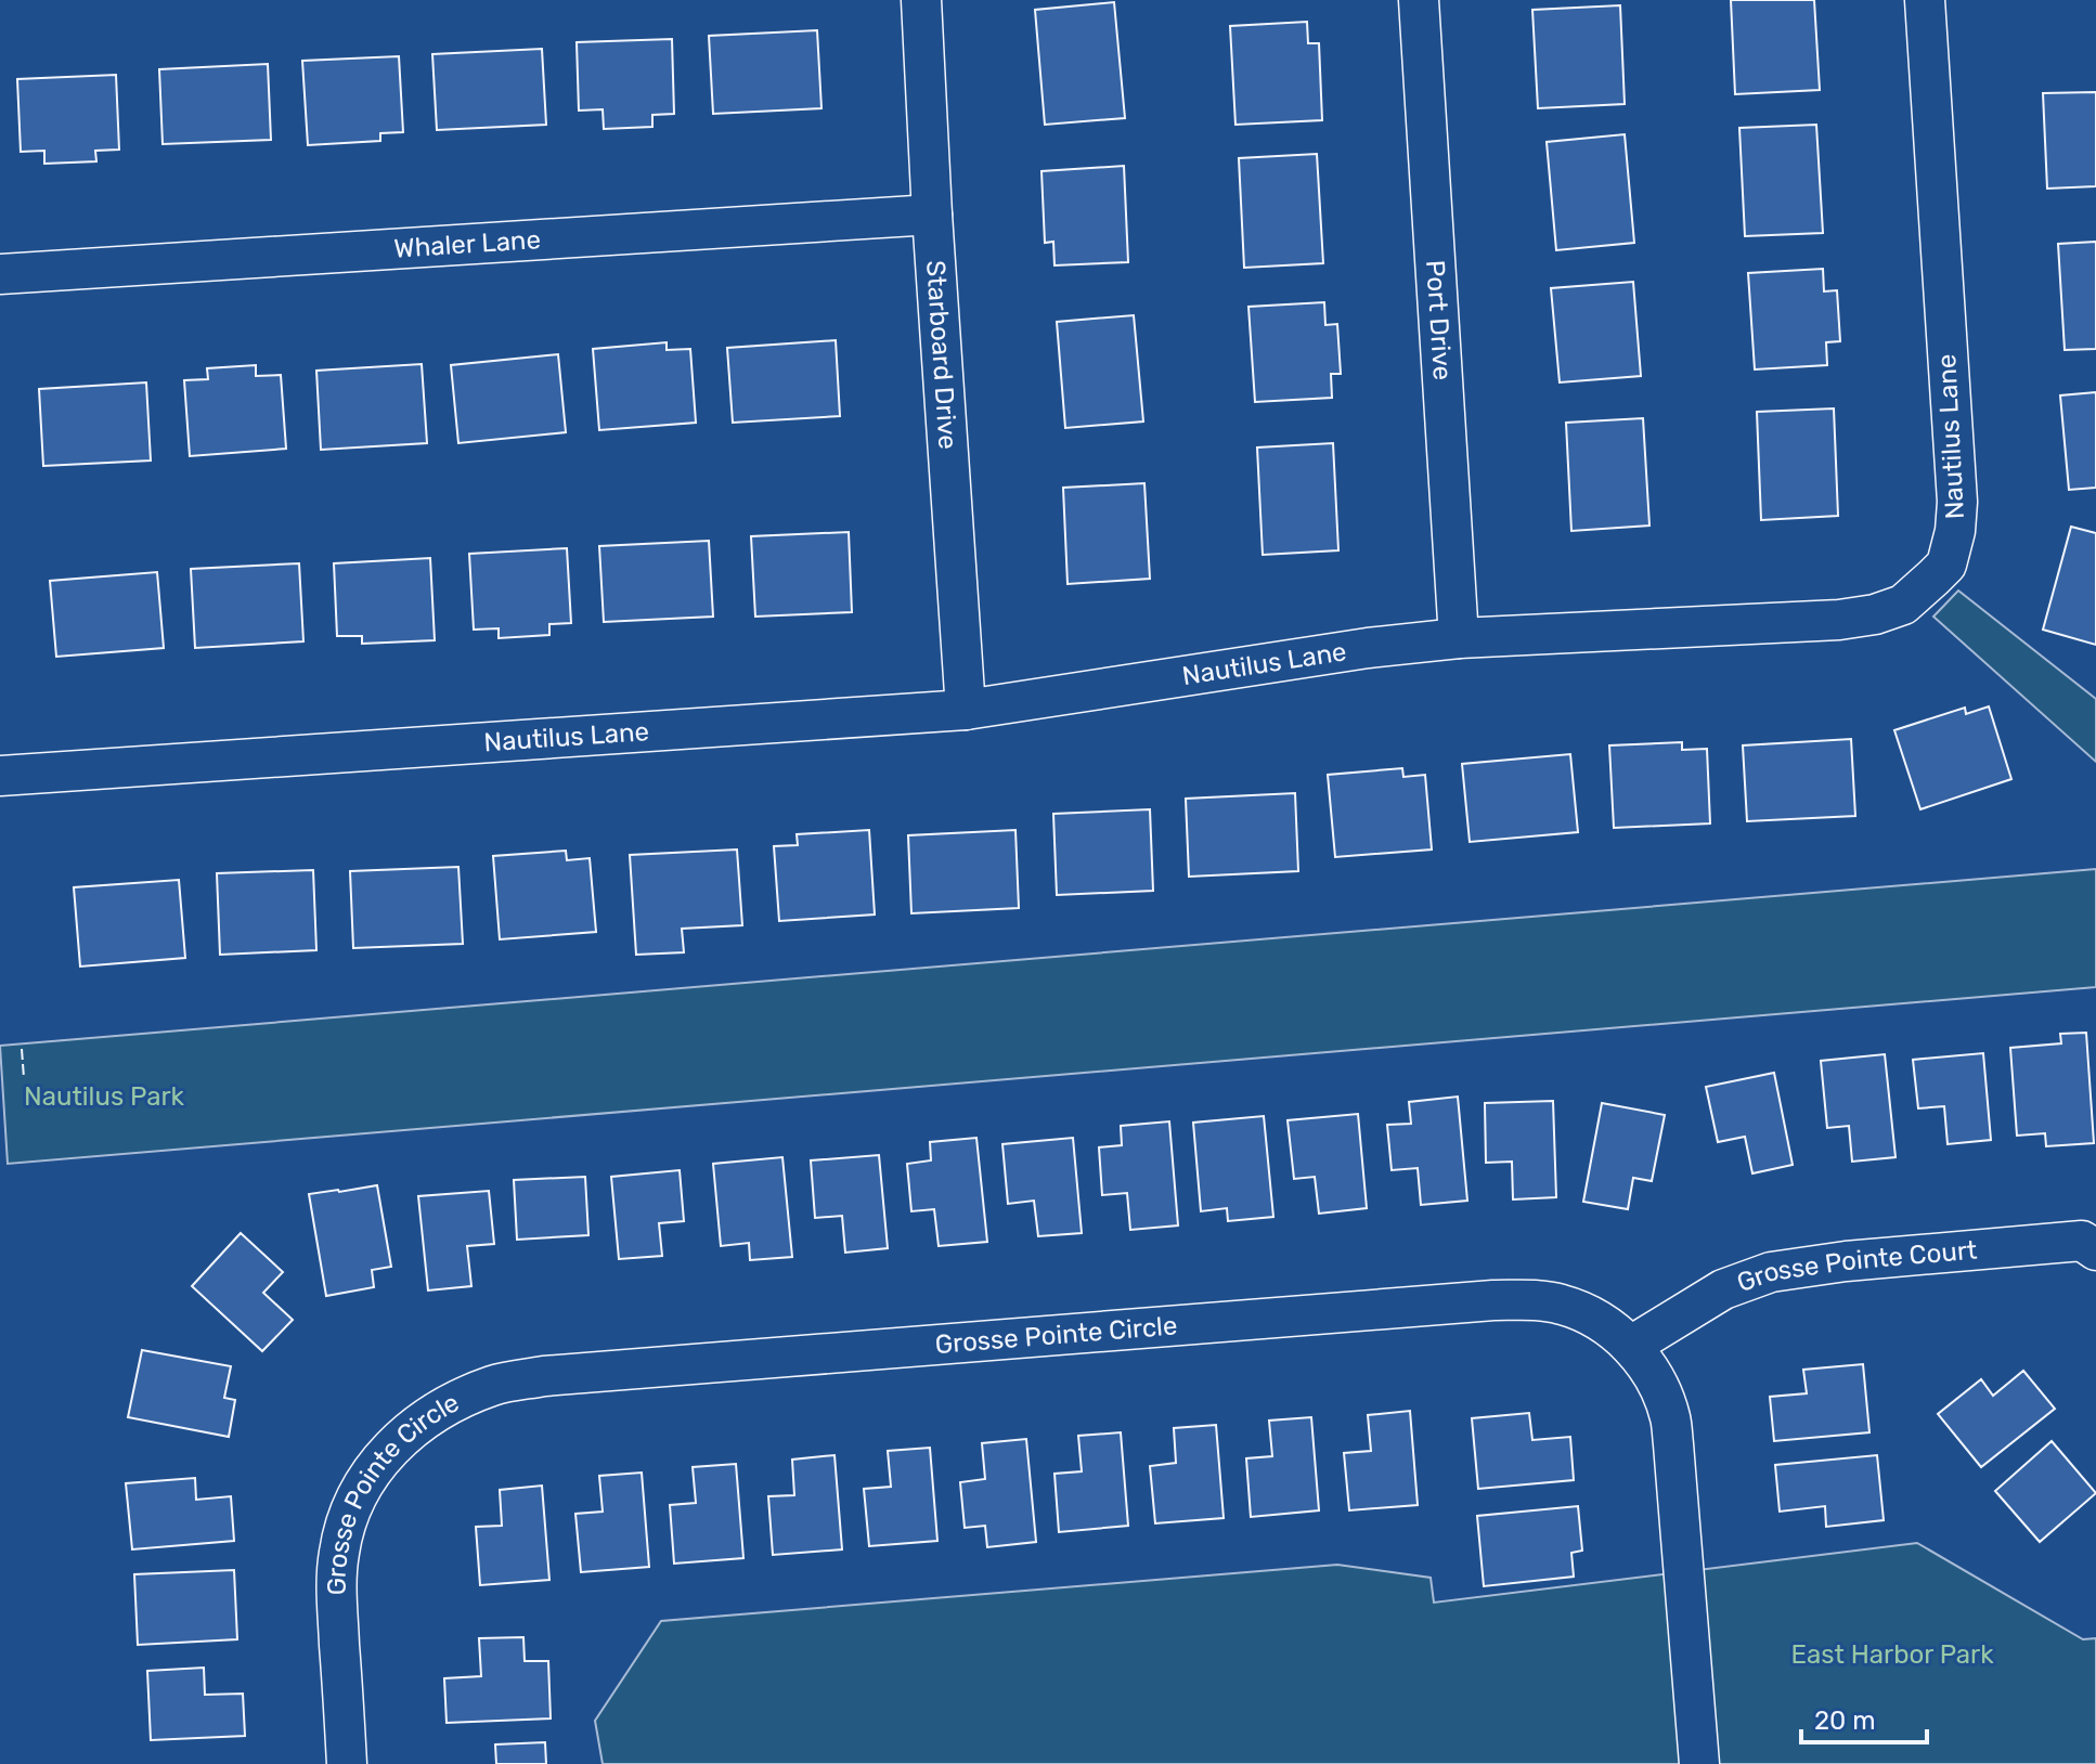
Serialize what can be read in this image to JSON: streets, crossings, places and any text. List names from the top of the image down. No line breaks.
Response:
{"streets":{"street":["Whaler Lane","Port Drive","Starboard Drive","Nautilus Lane","Grosse Pointe Court","Grosse Pointe Circle"]},"crossings":[["Whaler Lane","Starboard Drive"],["Port Drive","Nautilus Lane"],["Starboard Drive","Nautilus Lane"],["Grosse Pointe Court","Grosse Pointe Circle"]],"parks":["Nautilus Park","East Harbor Park"],"scale_bar":"20 m"}
